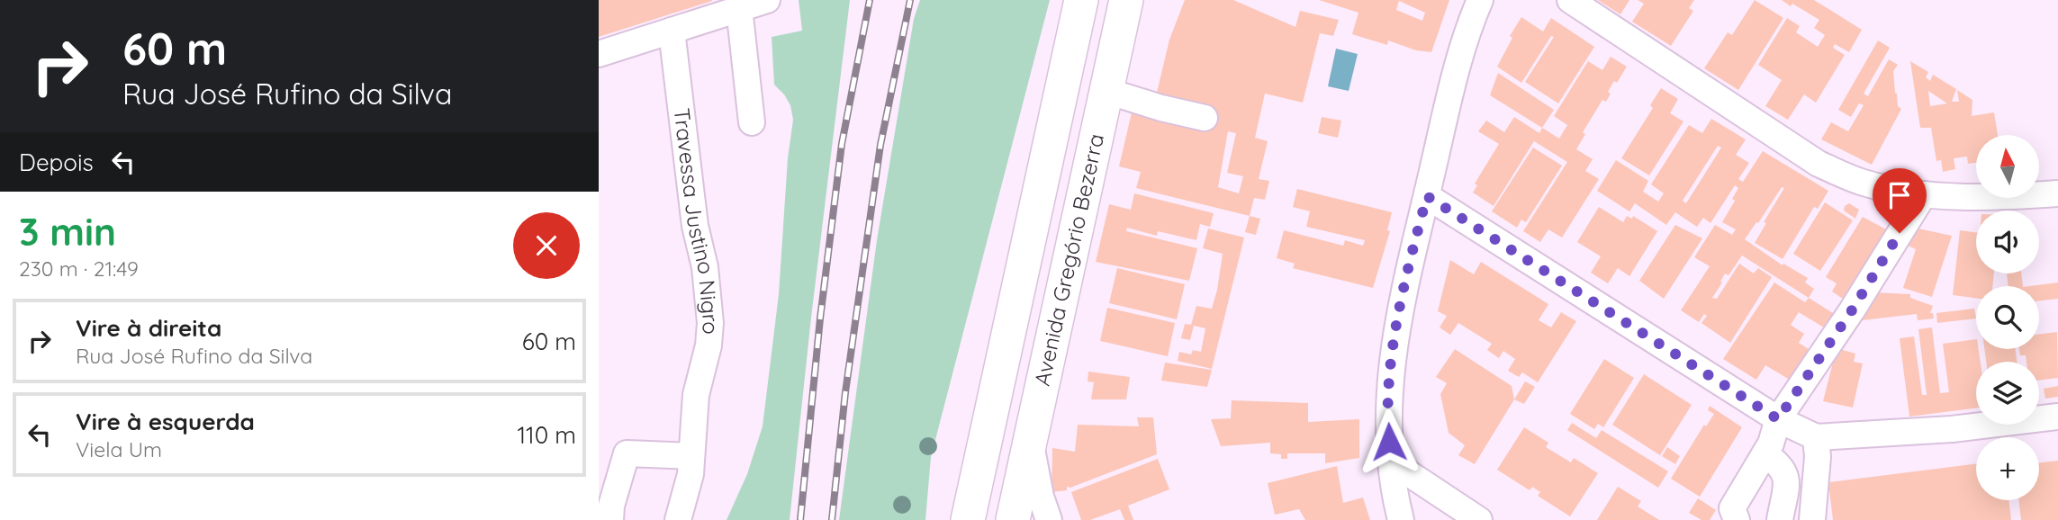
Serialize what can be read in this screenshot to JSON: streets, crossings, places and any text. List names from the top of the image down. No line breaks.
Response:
{"streets":{"main road":["Avenida Gregório Bezerra"],"street":["Travessa Justino Nigro"]},"north":"top","page":{"turn":["60 m","Rua José Rufino da Silva"],"then":"Depois","map_buttons":"+","heading":["3 min","230 m · 21:49"],"list":[{"name":"Vire à direita","note":"Rua José Rufino da Silva","value":"60 m"},{"name":"Vire à esquerda","note":"Viela Um","value":"110 m"}]}}
